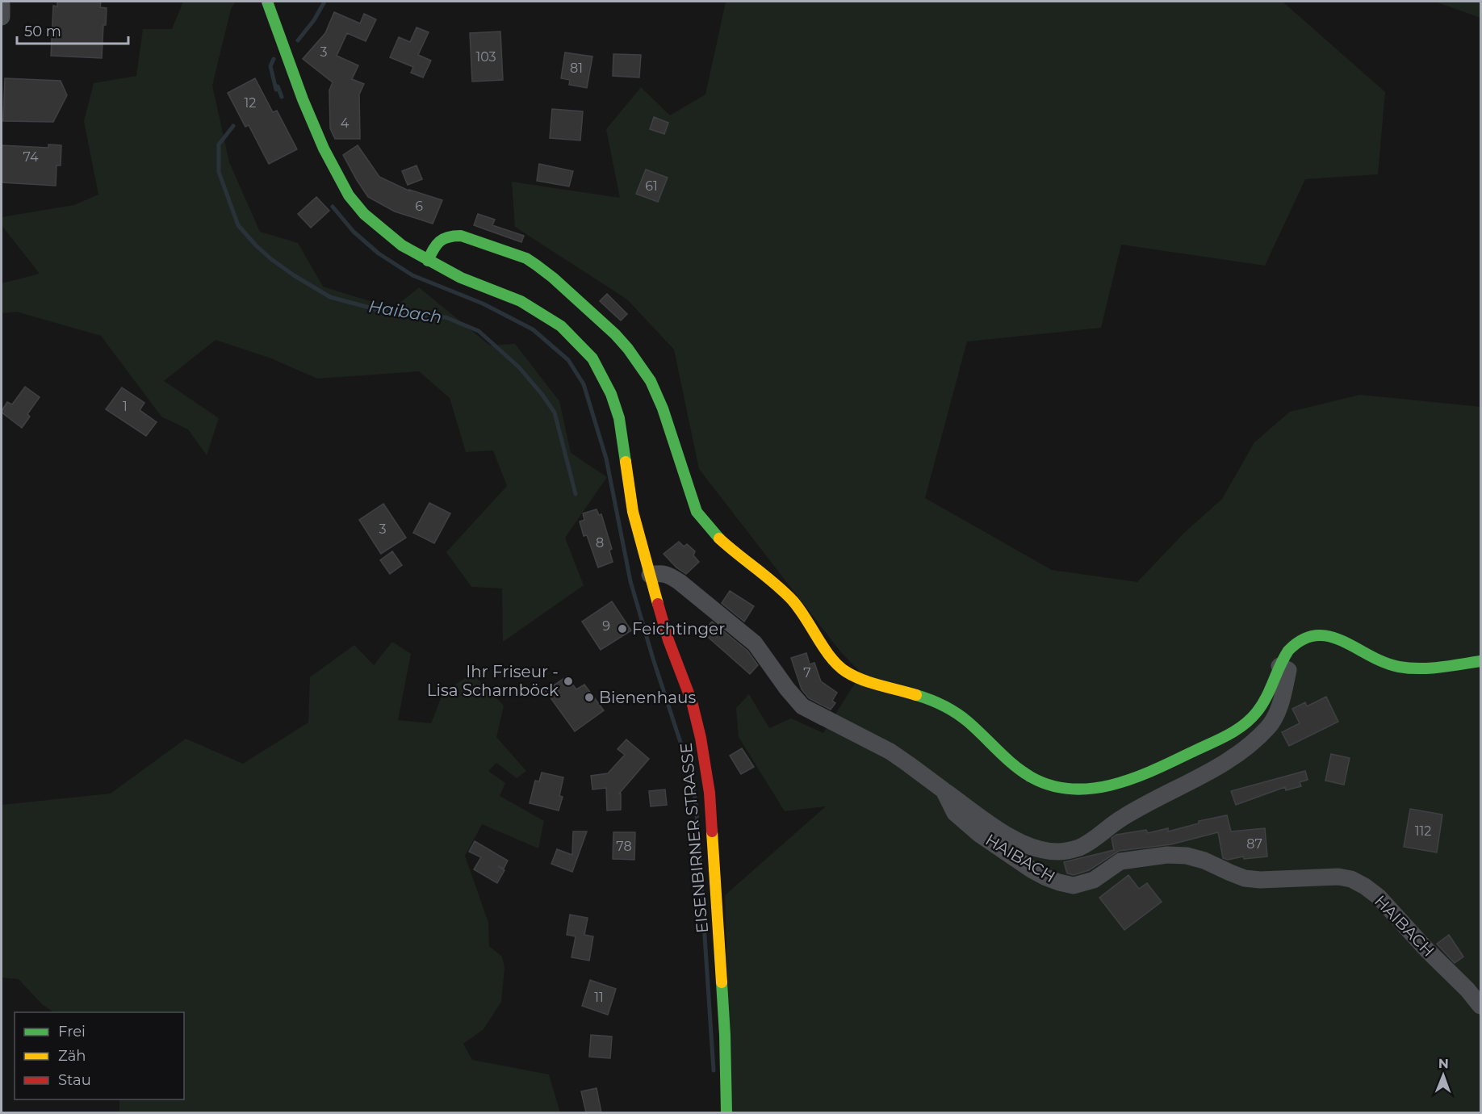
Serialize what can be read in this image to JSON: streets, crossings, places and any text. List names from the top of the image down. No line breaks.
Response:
{"streets":{"main road":["EISENBIRNER STRASSE"],"street":["HAIBACH"]},"crossings":[["EISENBIRNER STRASSE","HAIBACH"]],"water":["Haibach"],"places":["Feichtinger","Ihr Friseur - Lisa Scharnböck","Bienenhaus"],"house_numbers":["3","103","81","12","4","74","61","6","1","3","8","9","7","112","87","78","11"],"legend":["Frei","Zäh","Stau"],"scale_bar":"50 m","north":"top"}
